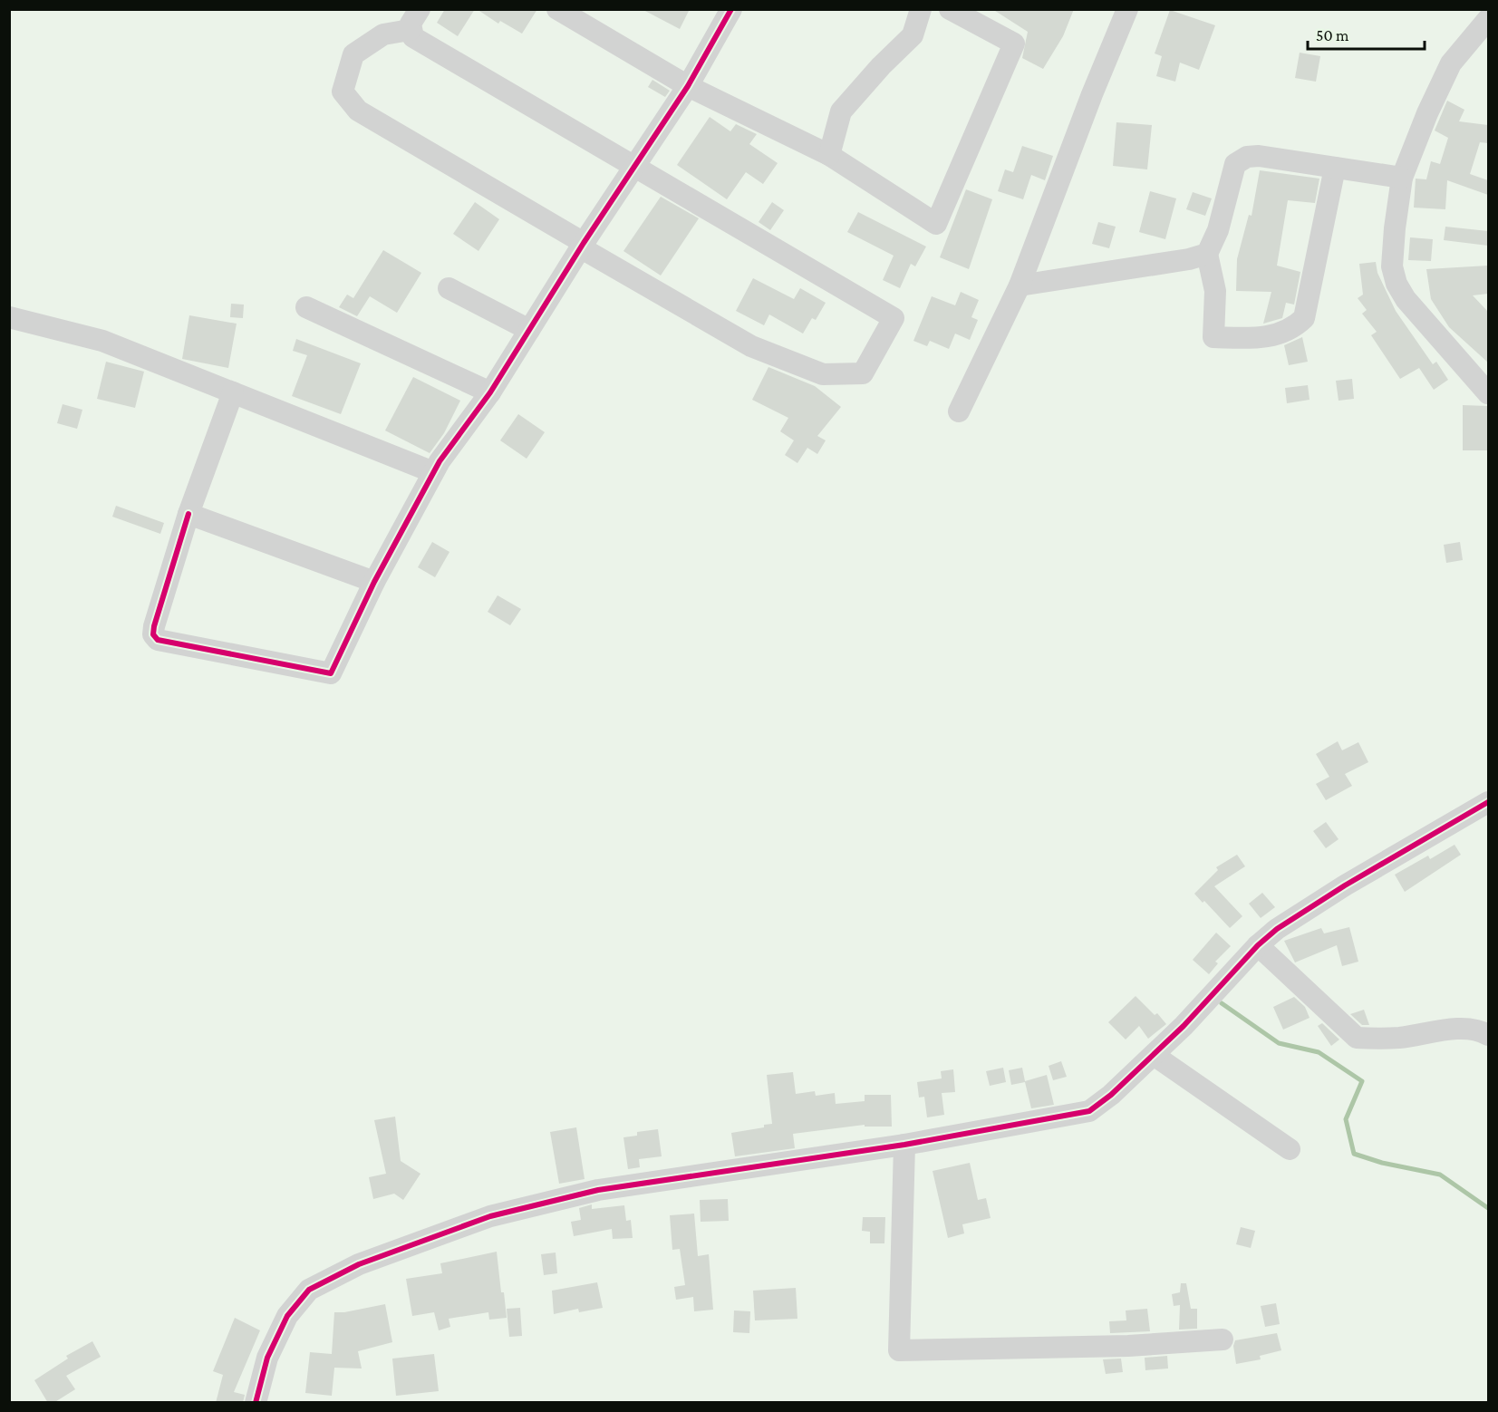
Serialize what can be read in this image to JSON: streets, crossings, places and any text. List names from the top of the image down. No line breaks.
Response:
{"scale_bar":"50 m"}
